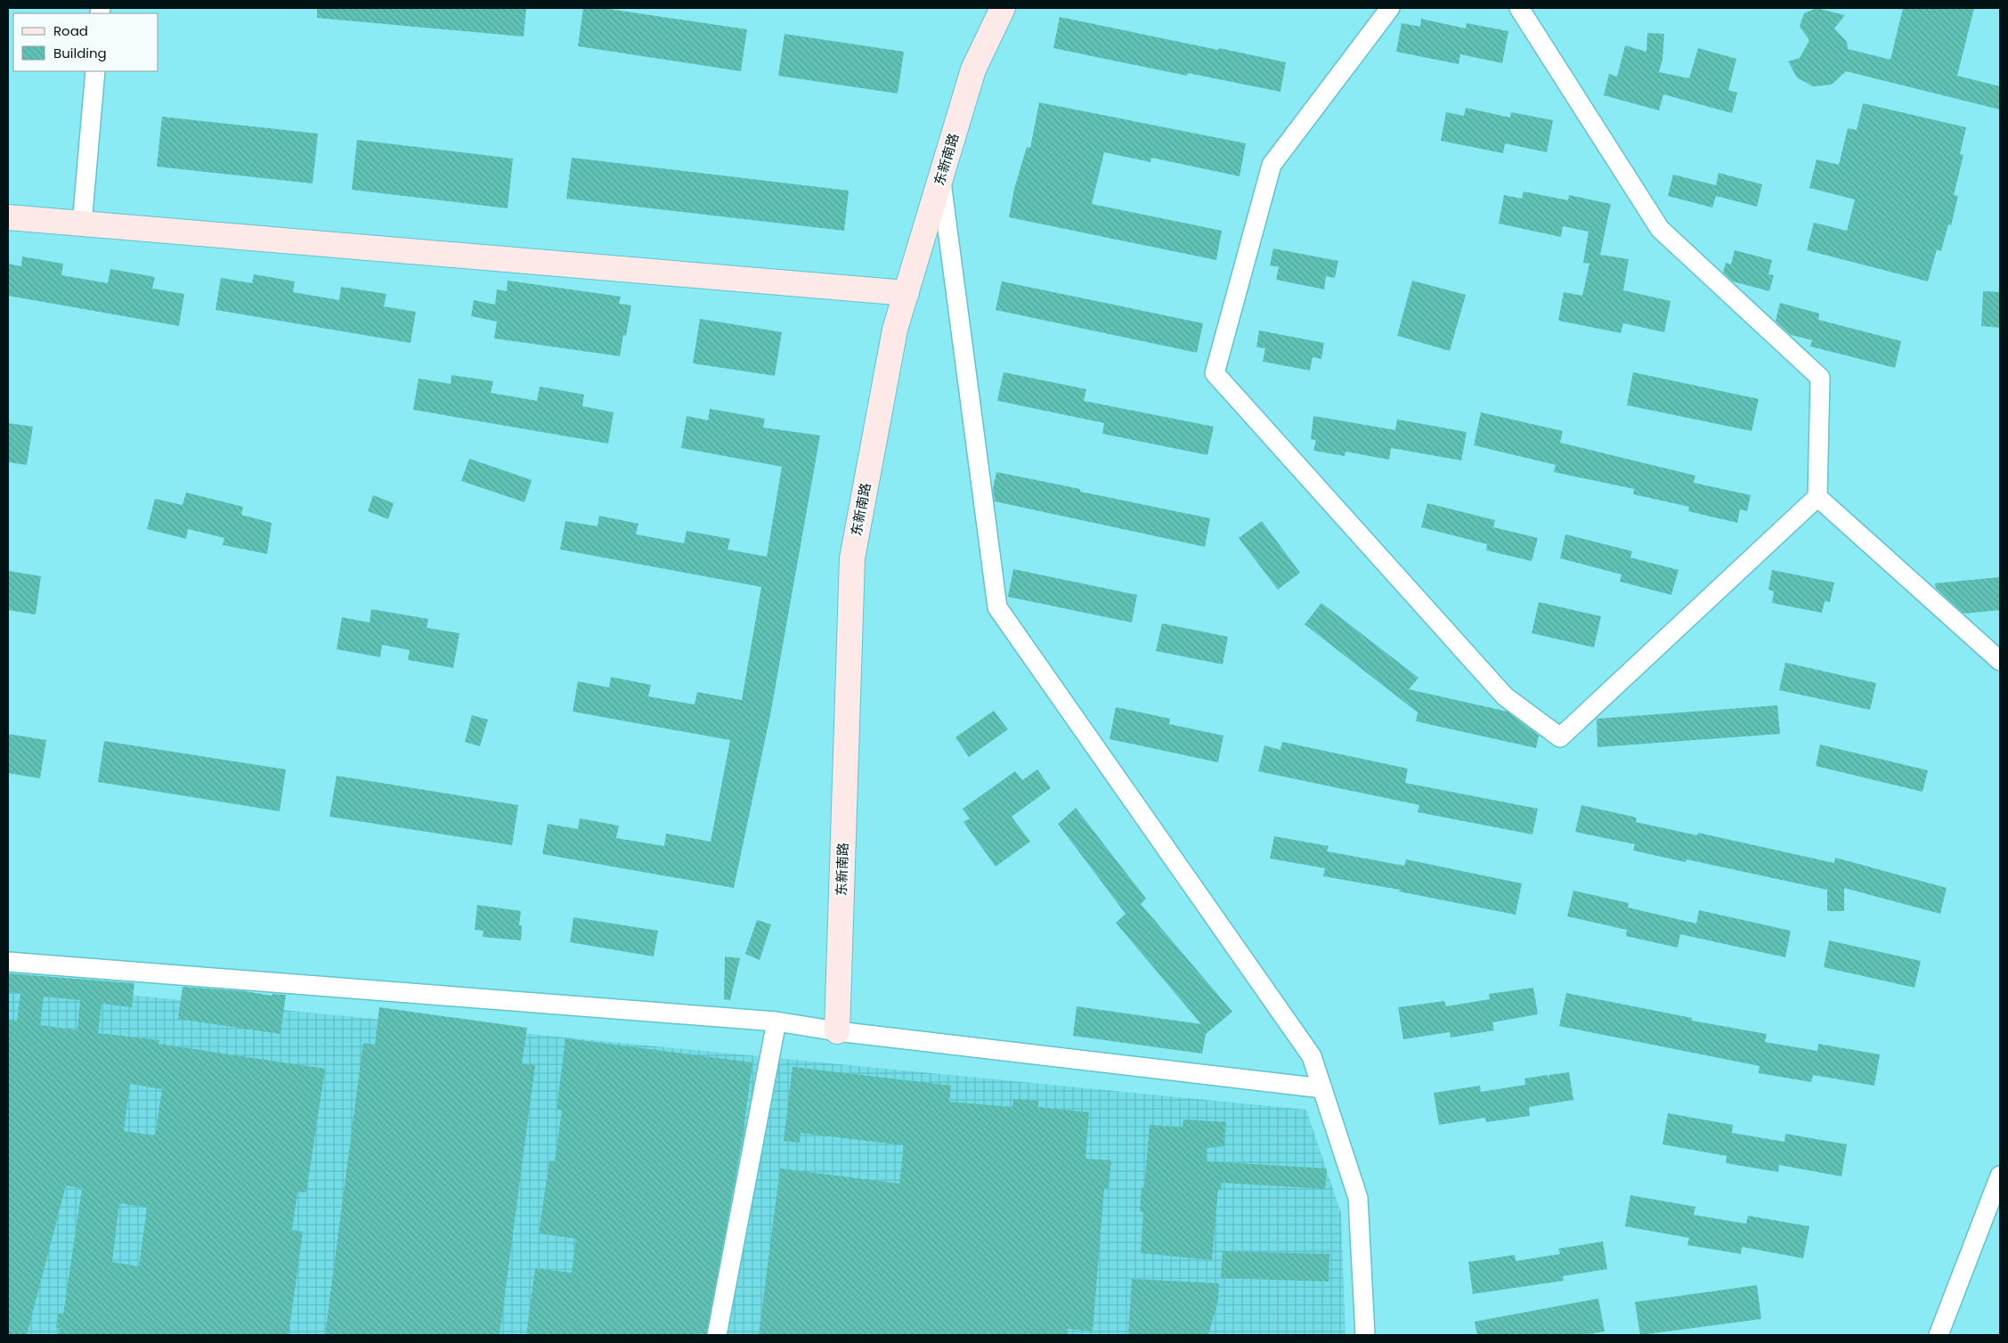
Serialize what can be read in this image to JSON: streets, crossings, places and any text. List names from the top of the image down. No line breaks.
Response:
{"streets":{"main road":["东新南路"]},"legend":["Road","Building"]}
